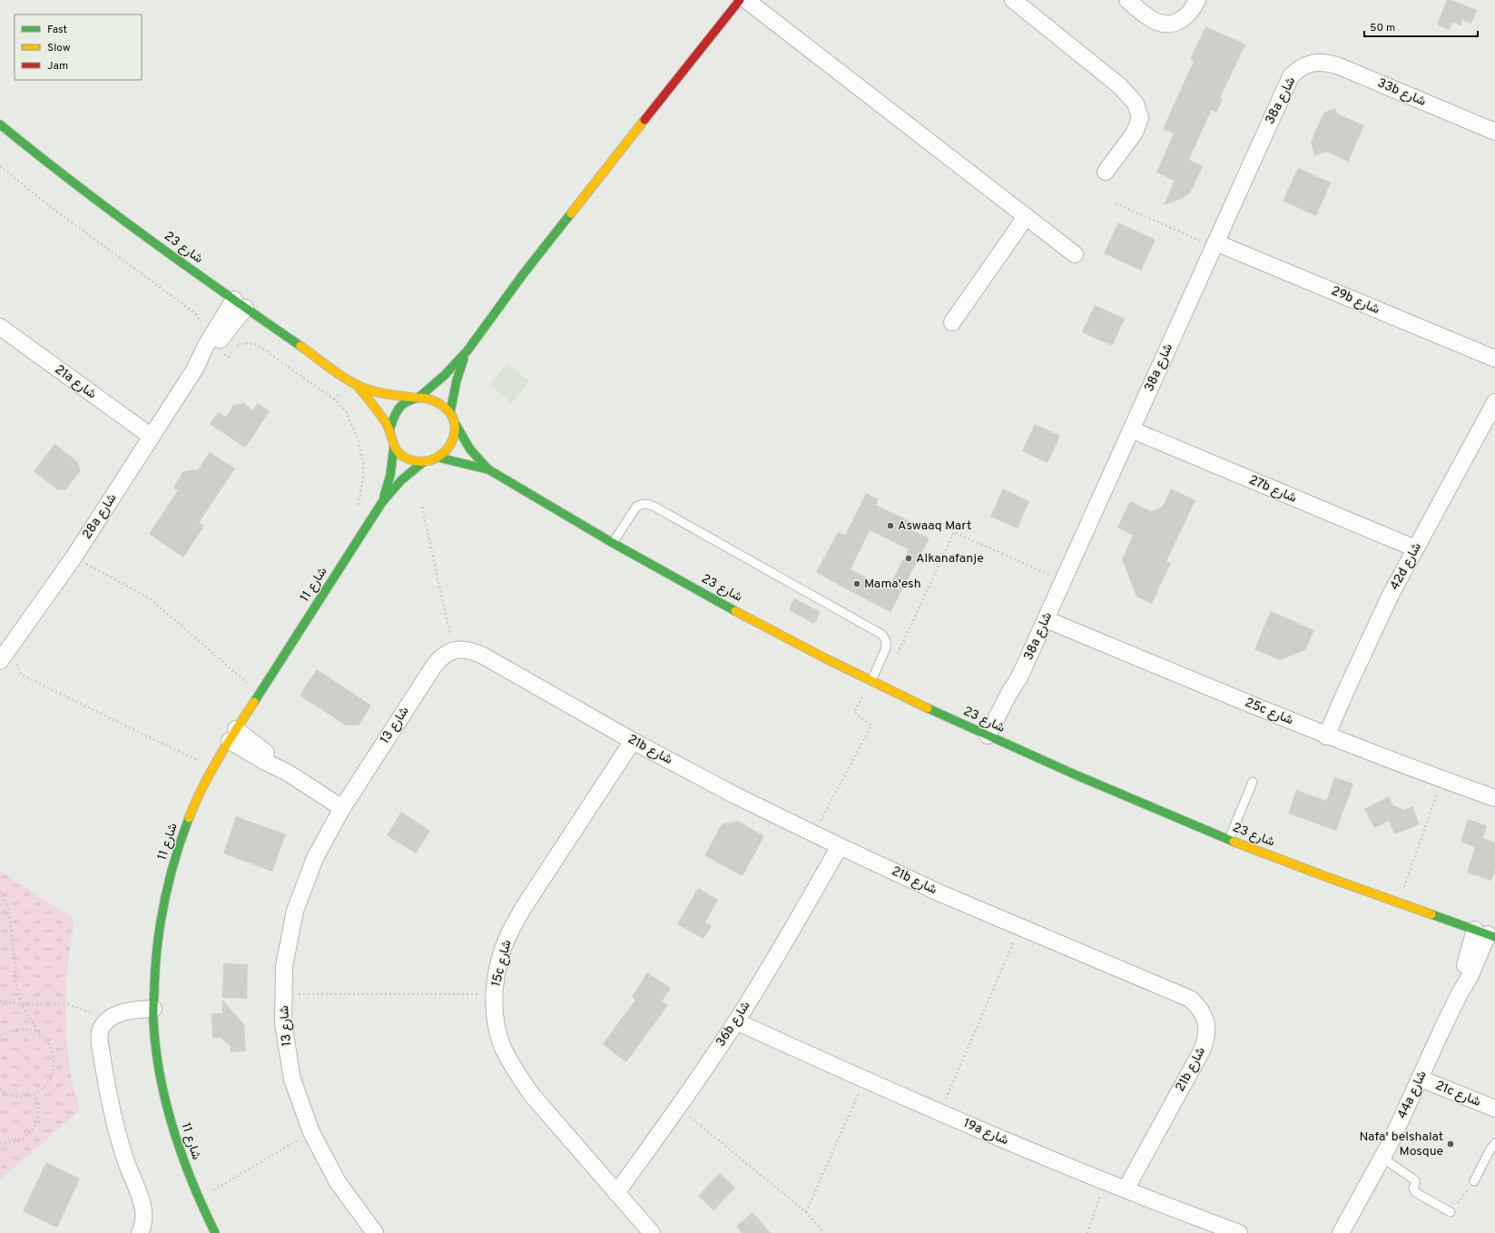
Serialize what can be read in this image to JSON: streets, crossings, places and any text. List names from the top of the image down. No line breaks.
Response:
{"streets":{"street":["33b شارع","38a شارع","شارع 23","29b شارع","21a شارع","27b شارع","28a شارع","42d شارع","شارع 11","25c شارع","شارع 13","21b شارع","15c شارع","36b شارع","21c شارع","44a شارع","19a شارع"]},"crossings":[["33b شارع","38a شارع"],["38a شارع","شارع 23"],["38a شارع","29b شارع"],["38a شارع","27b شارع"],["38a شارع","25c شارع"],["شارع 23","28a شارع"],["شارع 23","شارع 11"],["شارع 23","44a شارع"],["21a شارع","28a شارع"],["27b شارع","42d شارع"],["42d شارع","25c شارع"],["شارع 13","21b شارع"],["21b شارع","15c شارع"],["21b شارع","36b شارع"],["21b شارع","19a شارع"],["15c شارع","36b شارع"],["36b شارع","19a شارع"],["21c شارع","44a شارع"]],"places":["Aswaaq Mart","Alkanafanje","Mama'esh","Nafa' belshalat Mosque"],"legend":["Fast","Slow","Jam"],"scale_bar":"50 m"}
